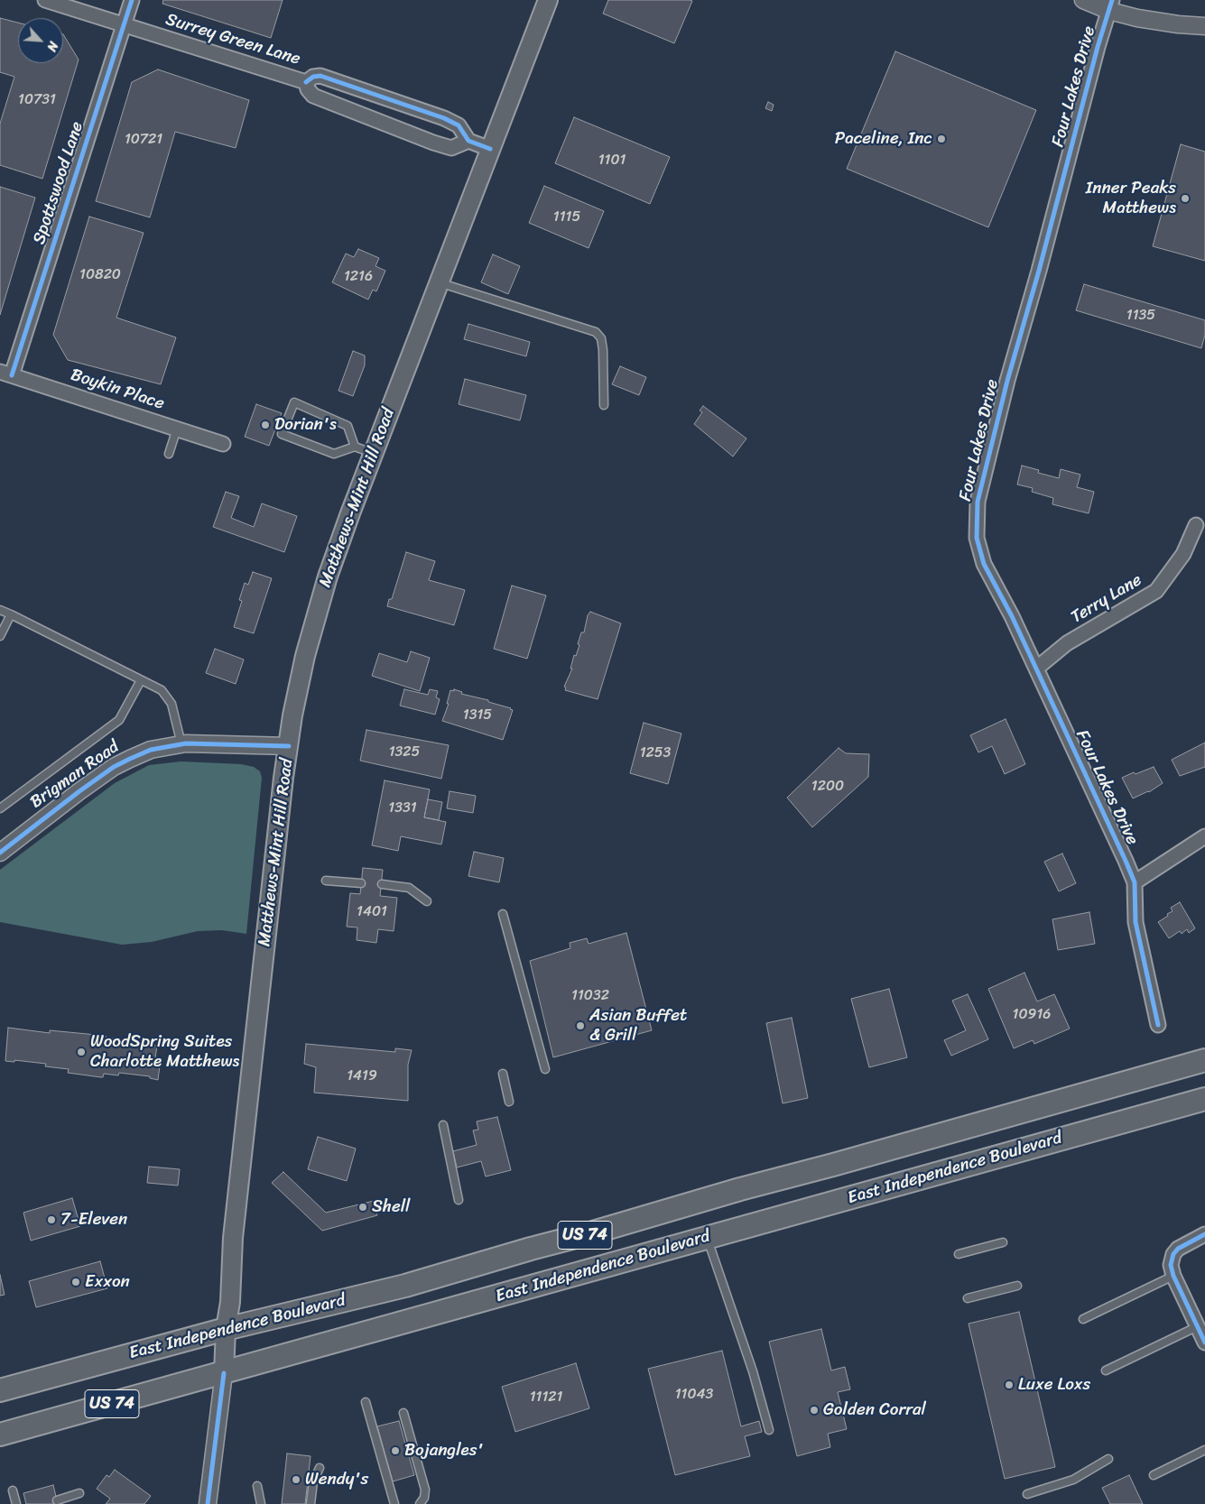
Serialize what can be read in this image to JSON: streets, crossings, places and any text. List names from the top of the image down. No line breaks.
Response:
{"streets":{"highway":["East Independence Boulevard","US 74"],"main road":["Matthews-Mint Hill Road"],"street":["Surrey Green Lane","Four Lakes Drive","Spottswood Lane","Boykin Place","Terry Lane","Brigman Road"]},"crossings":[["Surrey Green Lane","Spottswood Lane"],["Four Lakes Drive","Terry Lane"],["Spottswood Lane","Boykin Place"],["Matthews-Mint Hill Road","Brigman Road"],["Matthews-Mint Hill Road","East Independence Boulevard"]],"places":["Paceline, Inc","Inner Peaks Matthews","Dorian's","Asian Buffet & Grill","WoodSpring Suites Charlotte Matthews","Shell","7-Eleven","Exxon","Luxe Loxs","Golden Corral","Bojangles'","Wendy's"],"house_numbers":["10731","10721","1101","1115","10820","1216","1135","1315","1325","1253","1200","1331","1401","11032","10916","1419","11043","11121"],"north":"bottom right"}
